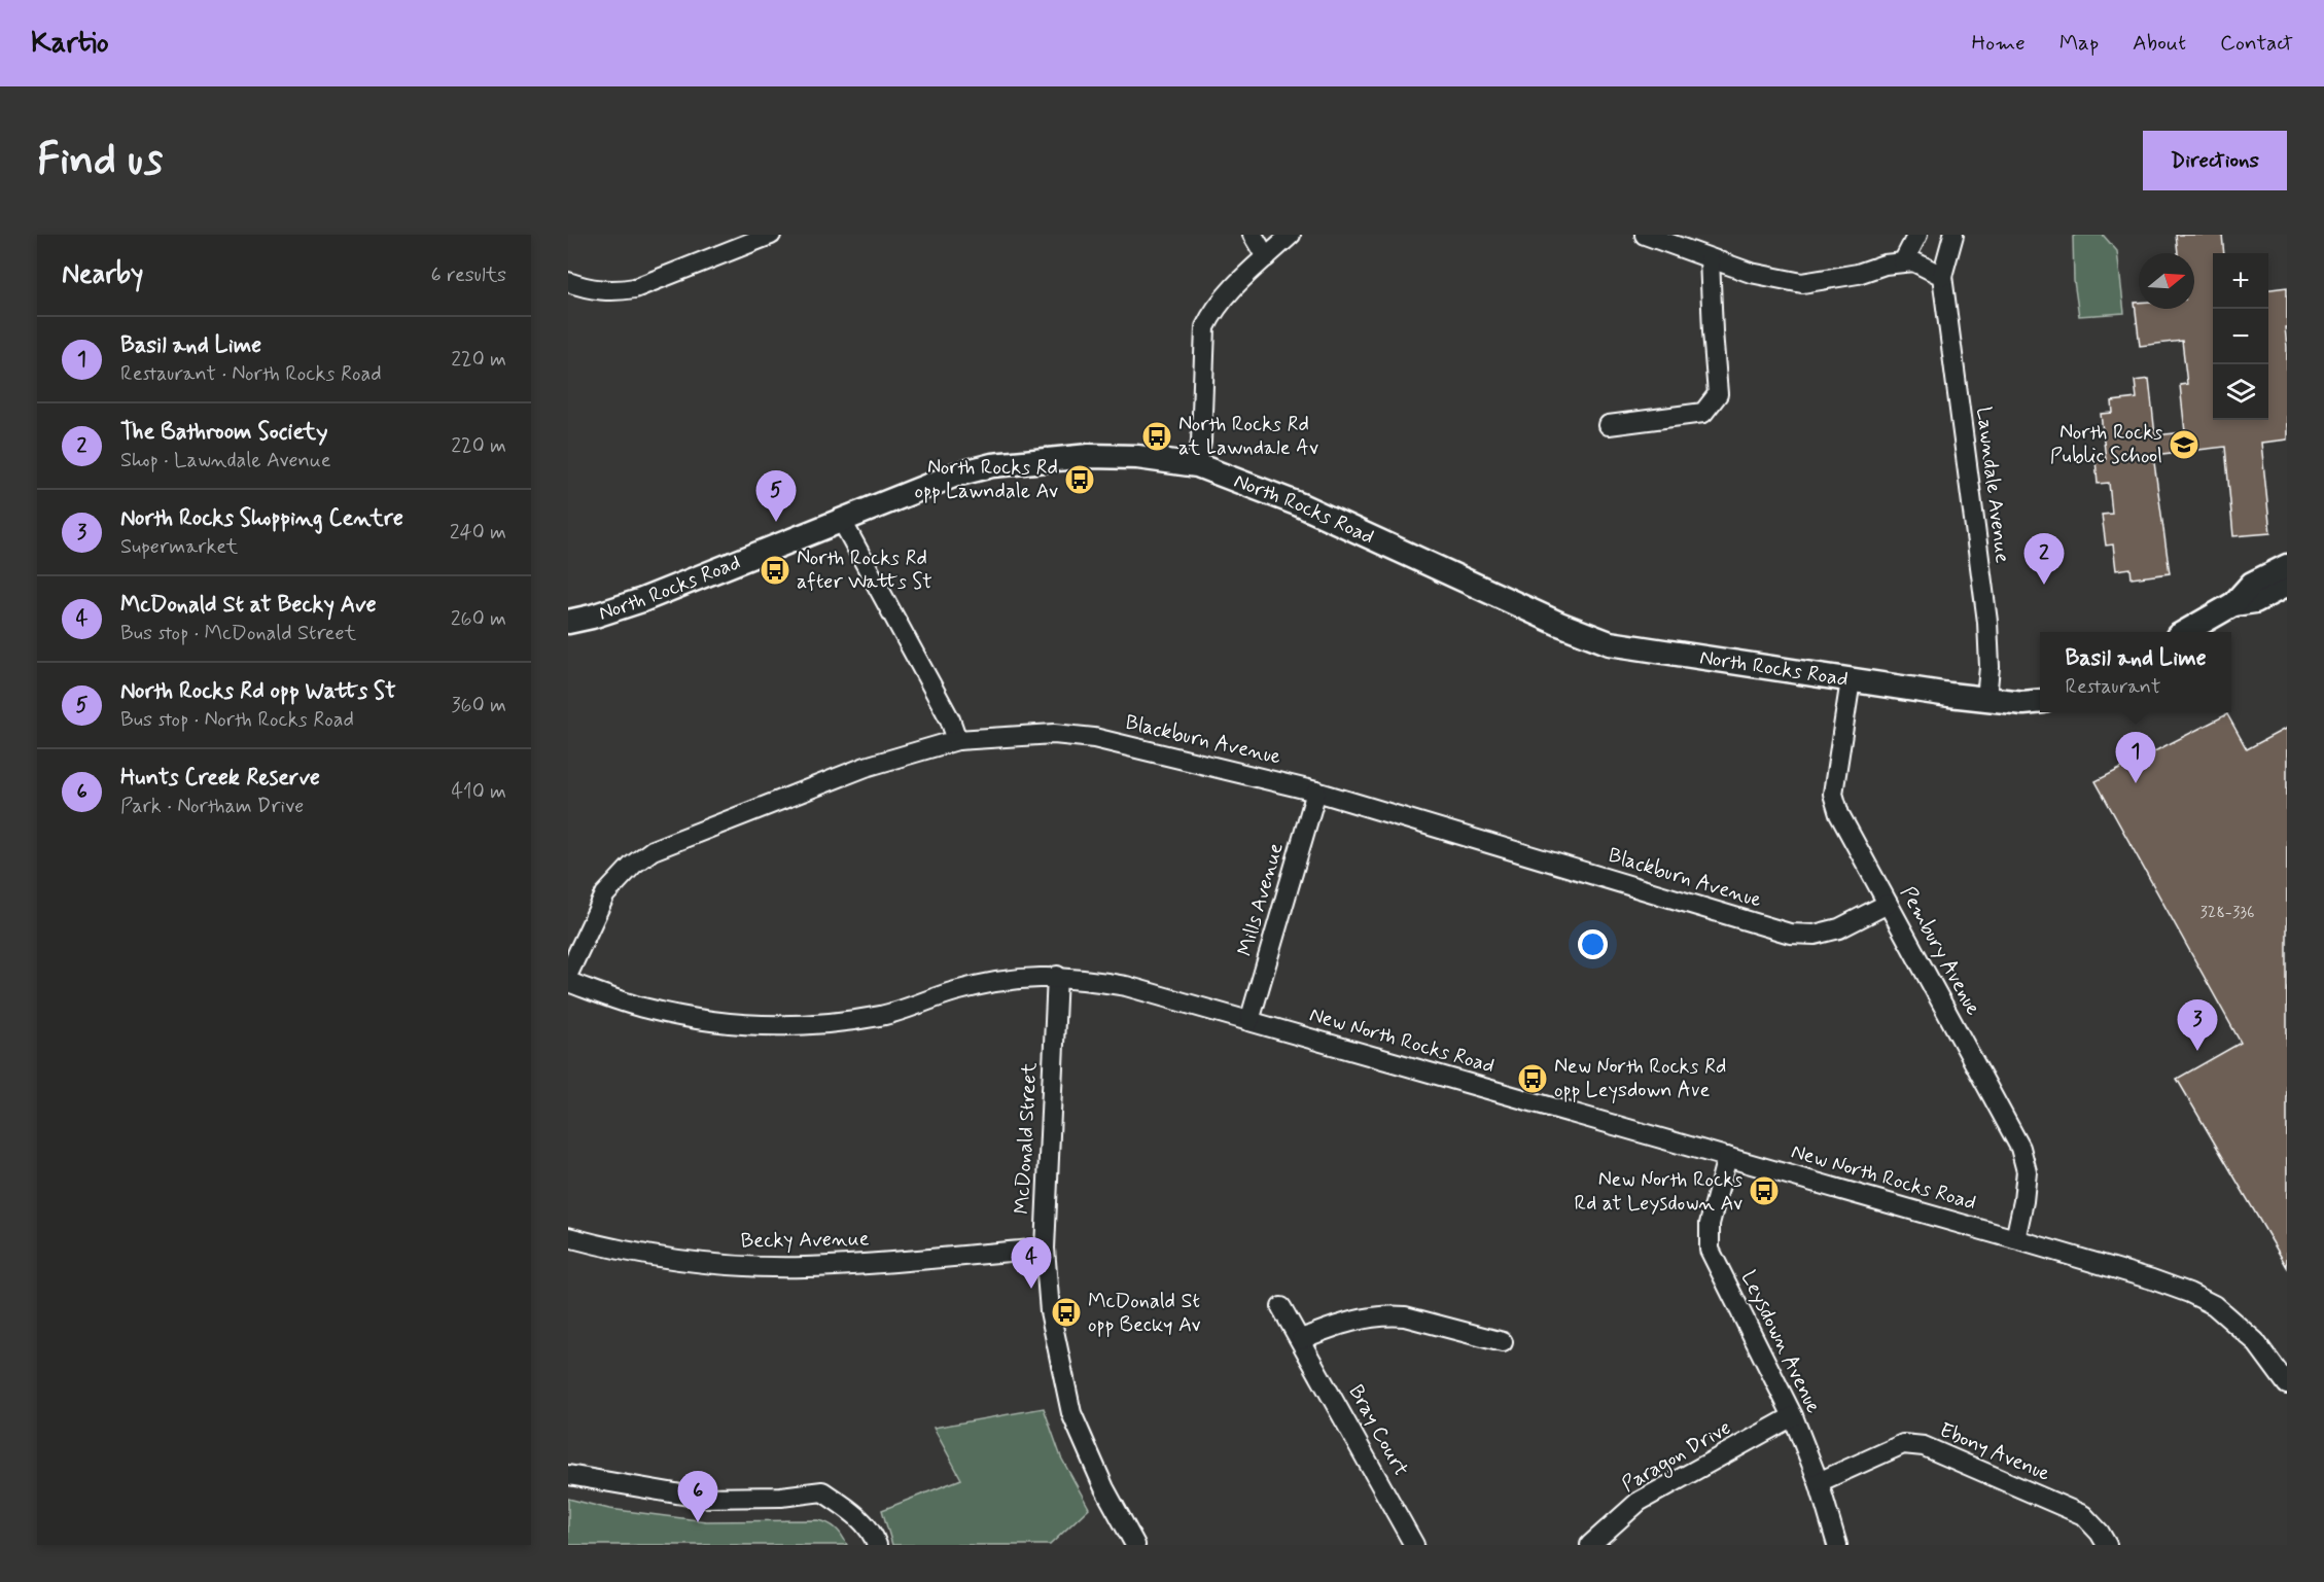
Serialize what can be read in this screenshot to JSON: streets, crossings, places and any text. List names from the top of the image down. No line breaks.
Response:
{"streets":{"main road":["North Rocks Road"],"street":["Lawndale Avenue","Blackburn Avenue","Mills Avenue","Pembury Avenue","New North Rocks Road","McDonald Street","Becky Avenue","Leysdown Avenue","Bray Court","Ebony Avenue","Paragon Drive"]},"crossings":[["Lawndale Avenue","North Rocks Road"],["North Rocks Road","Pembury Avenue"],["Blackburn Avenue","Mills Avenue"],["Blackburn Avenue","Pembury Avenue"],["Mills Avenue","New North Rocks Road"],["Pembury Avenue","New North Rocks Road"],["New North Rocks Road","McDonald Street"],["New North Rocks Road","Leysdown Avenue"],["McDonald Street","Becky Avenue"],["Leysdown Avenue","Ebony Avenue"],["Leysdown Avenue","Paragon Drive"]],"places":{"bus stop":["North Rocks Rd at Lawndale Av","North Rocks Rd opp Lawndale Av","North Rocks Rd after Watts St","New North Rocks Rd opp Leysdown Ave","New North Rocks Rd at Leysdown Av","McDonald St opp Becky Av"],"school or university":["North Rocks Public School"]},"house_numbers":["328-336"],"north":"right","page":{"header":"Kartio","nav":["Home","Map","About","Contact"],"buttons":"Directions","title":"Find us","heading":["Nearby","6 results"],"map_buttons":["+","−"],"list":[{"mark":"1","name":"Basil and Lime","note":"Restaurant · North Rocks Road","value":"220 m"},{"mark":"2","name":"The Bathroom Society","note":"Shop · Lawndale Avenue","value":"220 m"},{"mark":"3","name":"North Rocks Shopping Centre","note":"Supermarket","value":"240 m"},{"mark":"4","name":"McDonald St at Becky Ave","note":"Bus stop · McDonald Street","value":"260 m"},{"mark":"5","name":"North Rocks Rd opp Watts St","note":"Bus stop · North Rocks Road","value":"360 m"},{"mark":"6","name":"Hunts Creek Reserve","note":"Park · Northam Drive","value":"410 m"}],"pins":["5","2","1","3","4","6"],"popup":["Basil and Lime","Restaurant"]}}
